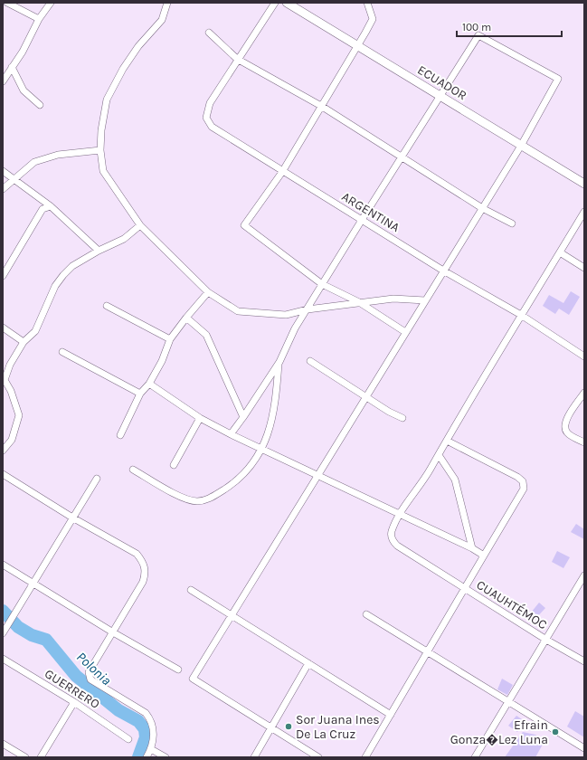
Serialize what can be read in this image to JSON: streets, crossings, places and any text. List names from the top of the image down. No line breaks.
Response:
{"streets":{"street":["ECUADOR","ARGENTINA","CUAUHTÉMOC","GUERRERO"]},"water":["Polonia"],"places":["Sor Juana Ines De La Cruz","Efrain Gonza�Lez Luna"],"scale_bar":"100 m"}
